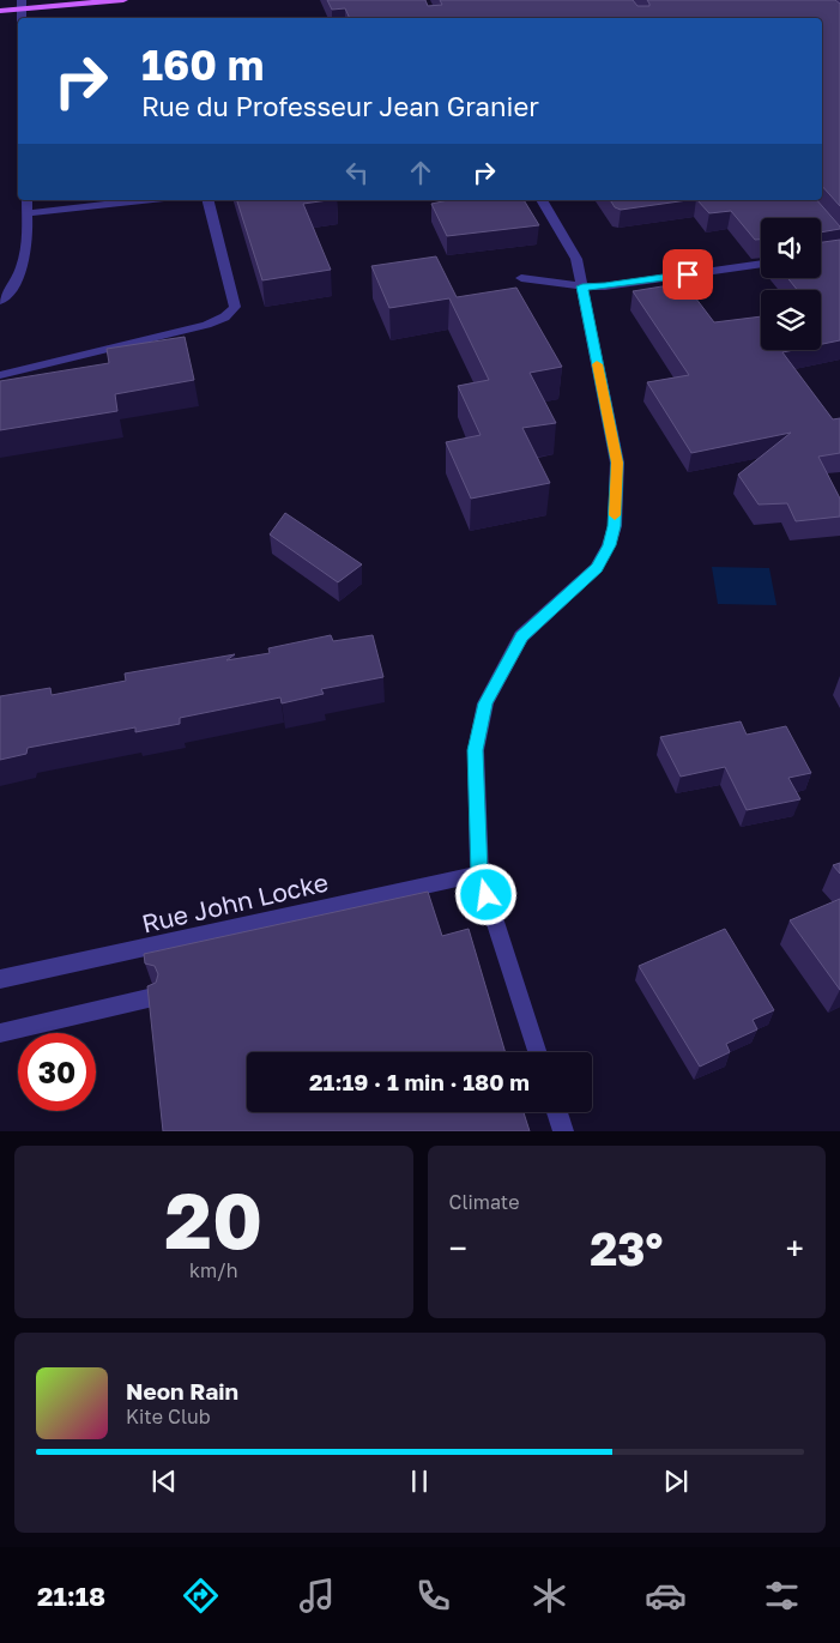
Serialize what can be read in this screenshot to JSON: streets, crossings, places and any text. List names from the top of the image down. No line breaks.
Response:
{"streets":{"street":["Rue John Locke"]},"page":{"turn":["160 m","Rue du Professeur Jean Granier"],"limit":"30","trip":"21:19 · 1 min · 180 m","tile":[["20","km/h"],"Climate"],"heat":["−","23°","+"],"song":["Neon Rain","Kite Club"],"tabs":"21:18"}}
